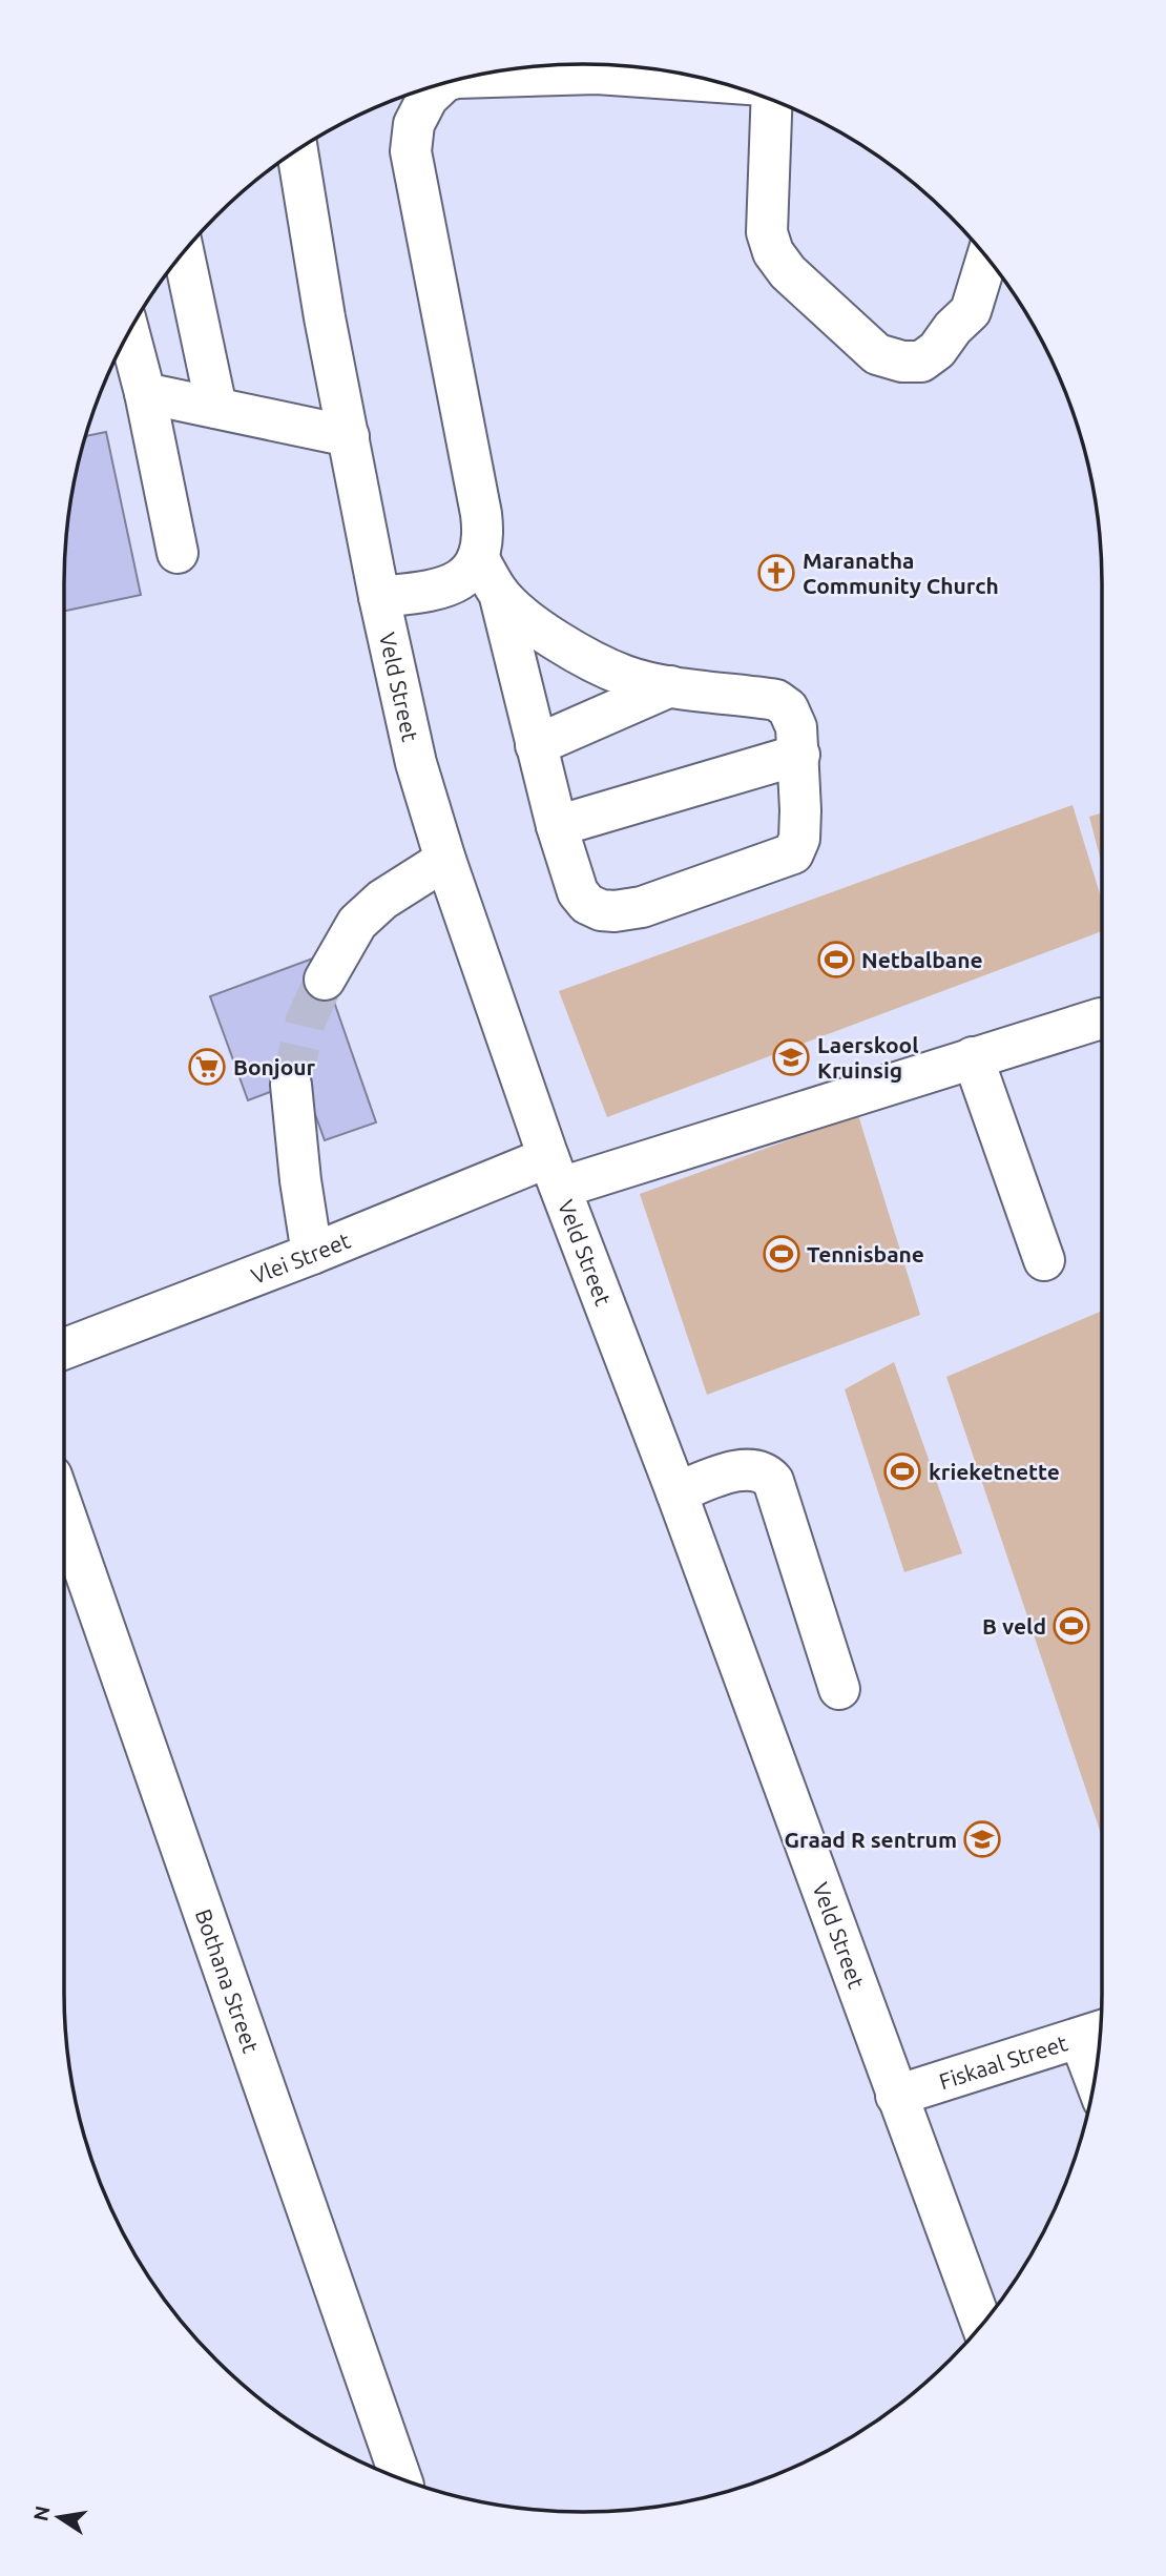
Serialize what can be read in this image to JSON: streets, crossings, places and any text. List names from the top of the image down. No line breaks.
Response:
{"streets":{"street":["Veld Street","Vlei Street","Bothana Street","Fiskaal Street"]},"crossings":[["Veld Street","Vlei Street"],["Veld Street","Fiskaal Street"]],"places":{"church":["Maranatha Community Church"],"sports":["Netbalbane","Tennisbane","krieketnette","B veld"],"school or university":["Laerskool Kruinsig","Graad R sentrum"],"supermarket":["Bonjour"]},"north":"left"}
